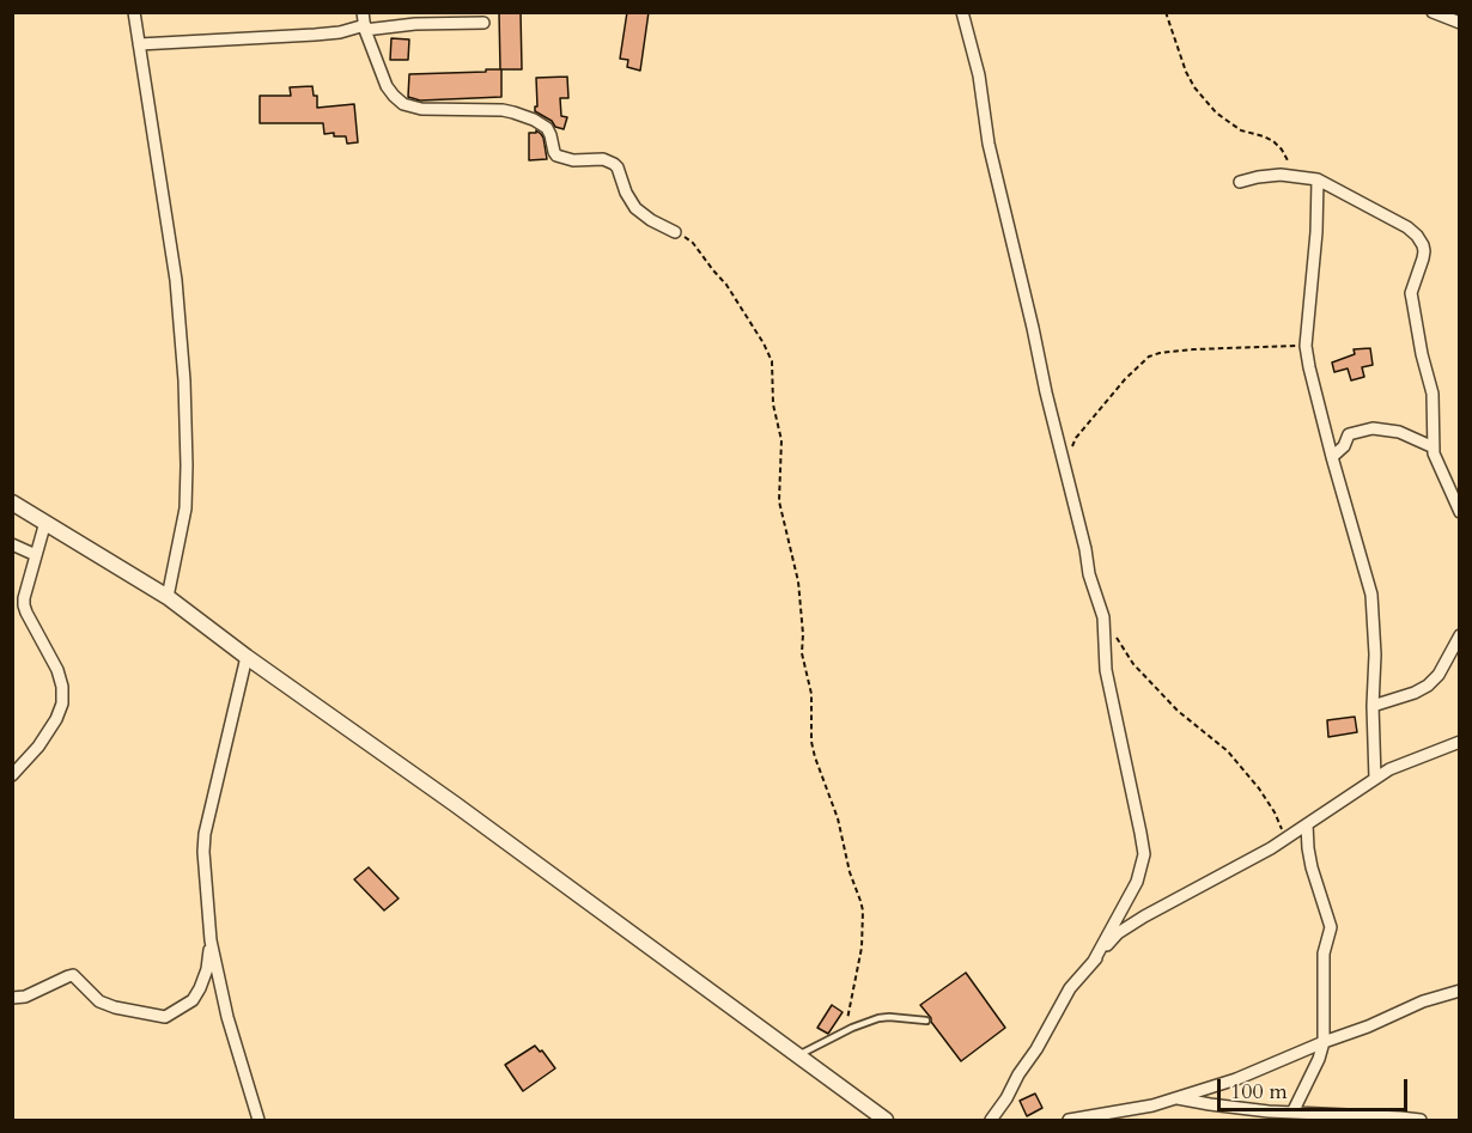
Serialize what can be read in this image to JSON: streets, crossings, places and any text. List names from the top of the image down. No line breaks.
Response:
{"scale_bar":"100 m"}
